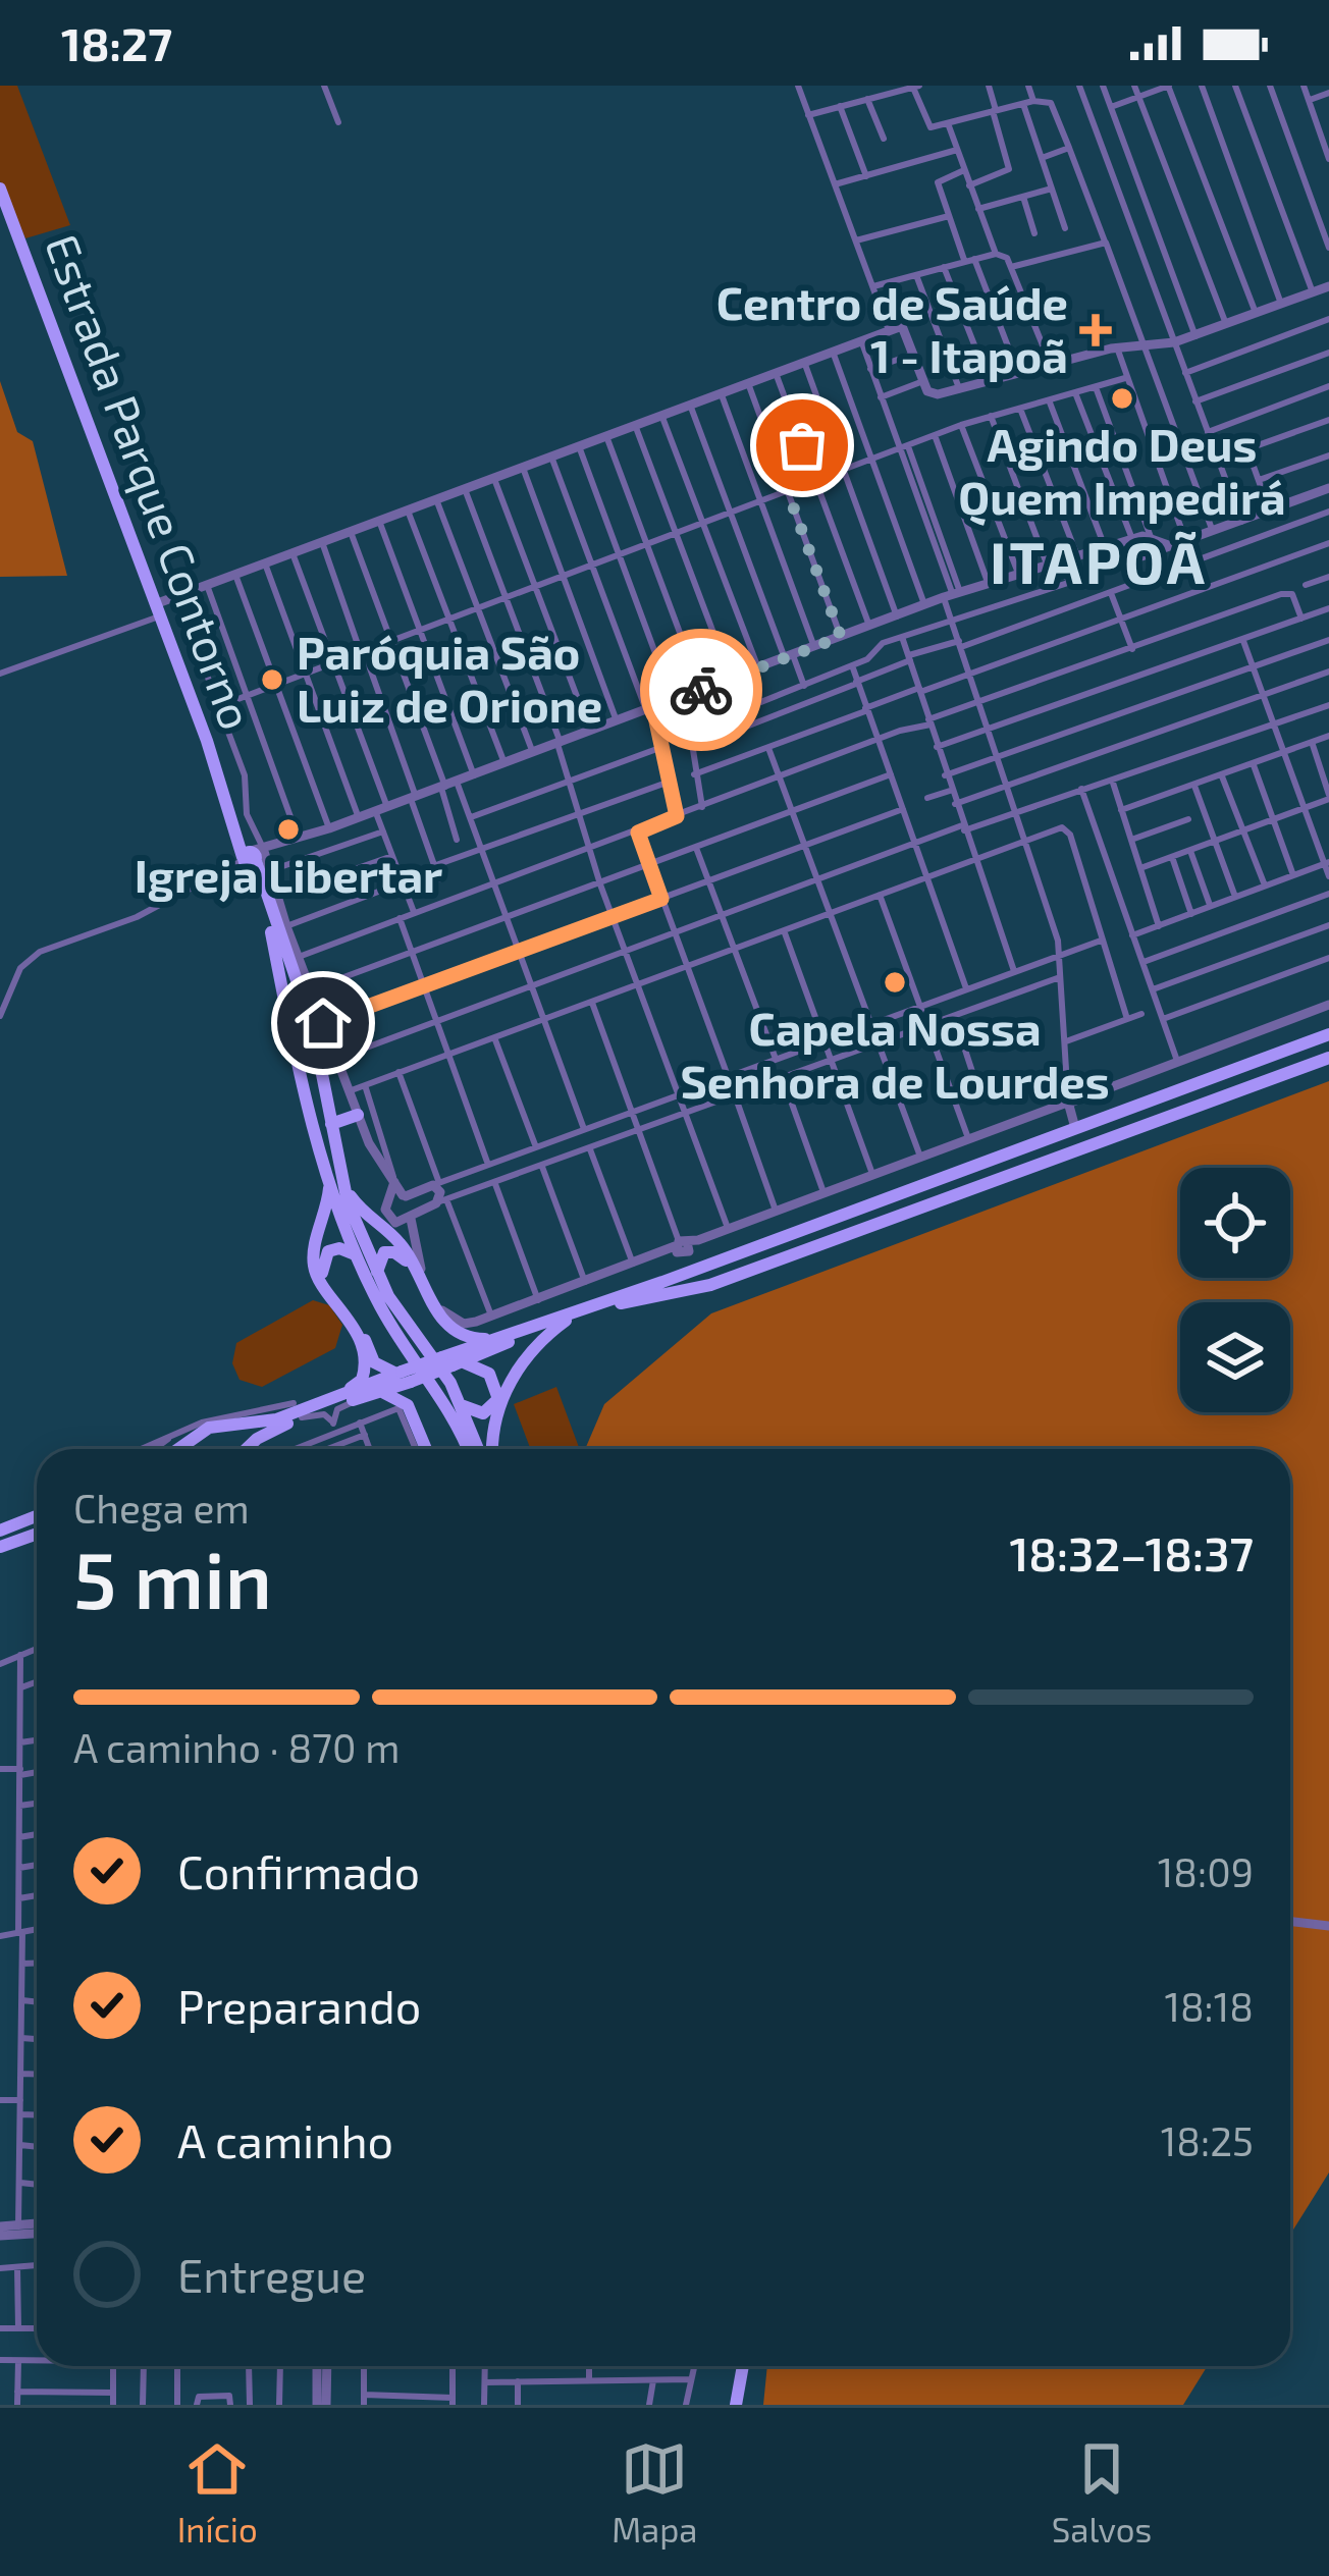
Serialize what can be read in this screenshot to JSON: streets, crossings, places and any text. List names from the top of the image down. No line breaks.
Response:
{"streets":{"main road":["Estrada Parque Contorno"]},"districts":["ITAPOÃ"],"places":{"health":["Centro de Saúde 1 - Itapoã"],"other":["Agindo Deus Quem Impedirá","Paróquia São Luiz de Orione","Igreja Libertar","Capela Nossa Senhora de Lourdes"]},"page":{"status":"18:27","heading":["5 min","Chega em","18:32–18:37"],"bar":"A caminho · 870 m","list":[["Confirmado","18:09"],["Preparando","18:18"],["A caminho","18:25"],"Entregue"],"tabs":["Início","Mapa","Salvos"]}}
